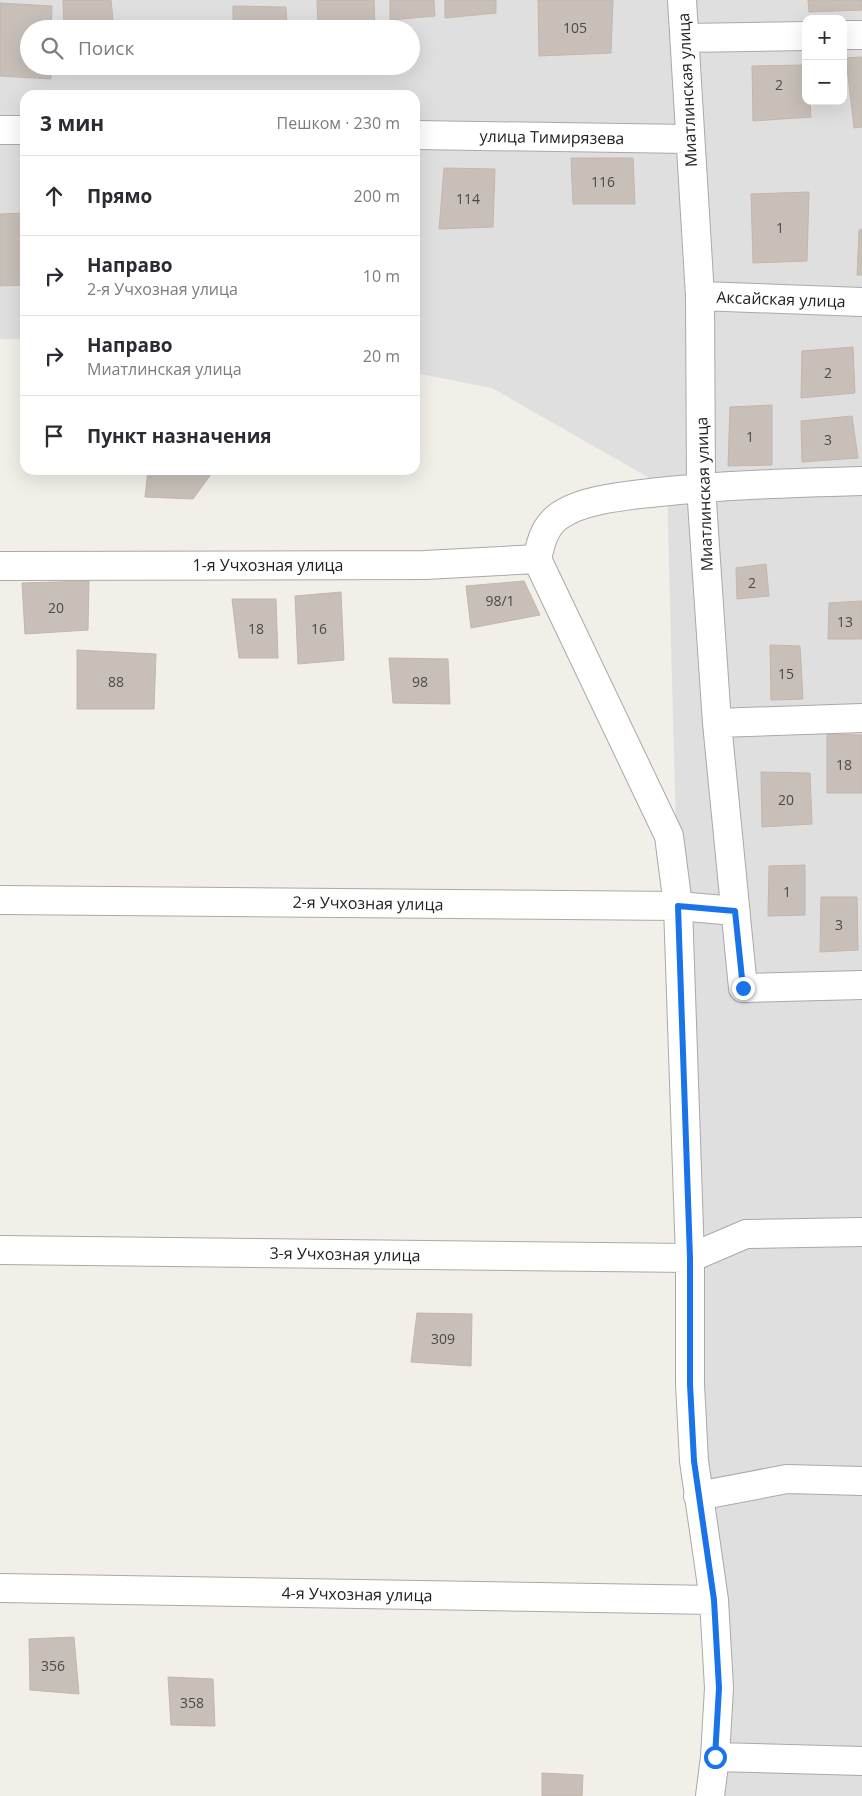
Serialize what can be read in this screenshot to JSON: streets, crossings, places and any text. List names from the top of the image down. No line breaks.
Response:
{"streets":{"street":["Миатлинская улица","улица Тимирязева","Аксайская улица","1-я Учхозная улица","2-я Учхозная улица","3-я Учхозная улица","4-я Учхозная улица"]},"crossings":[["Миатлинская улица","улица Тимирязева"],["Миатлинская улица","Аксайская улица"],["Миатлинская улица","2-я Учхозная улица"]],"house_numbers":["105","2","116","114","1","2","1","3","2","98/1","20","13","18","16","15","88","98","18","20","1","3","309","356","358"],"page":{"map_buttons":["+","−"],"search":"Поиск","heading":["3 мин","Пешком · 230 m"],"list":[["Прямо","200 m"],["Направо","2-я Учхозная улица","10 m"],["Направо","Миатлинская улица","20 m"],"Пункт назначения"]}}
